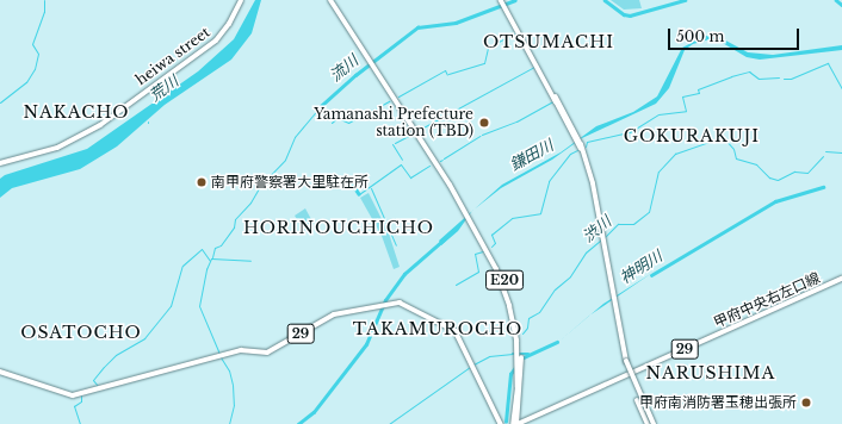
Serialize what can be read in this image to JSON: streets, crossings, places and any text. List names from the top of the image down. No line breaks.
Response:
{"streets":{"highway":["heiwa street","E20"],"main road":["甲府中央右左口線","29"]},"crossings":[["E20","甲府中央右左口線"]],"districts":["OTSUMACHI","NAKACHO","GOKURAKUJI","HORINOUCHICHO","TAKAMUROCHO","OSATOCHO","NARUSHIMA"],"water":["流川","荒川","鎌田川","渋川","神明川"],"places":["Yamanashi Prefecture station (TBD)","南甲府警察署大里駐在所","甲府南消防署玉穂出張所"],"scale_bar":"500 m"}
